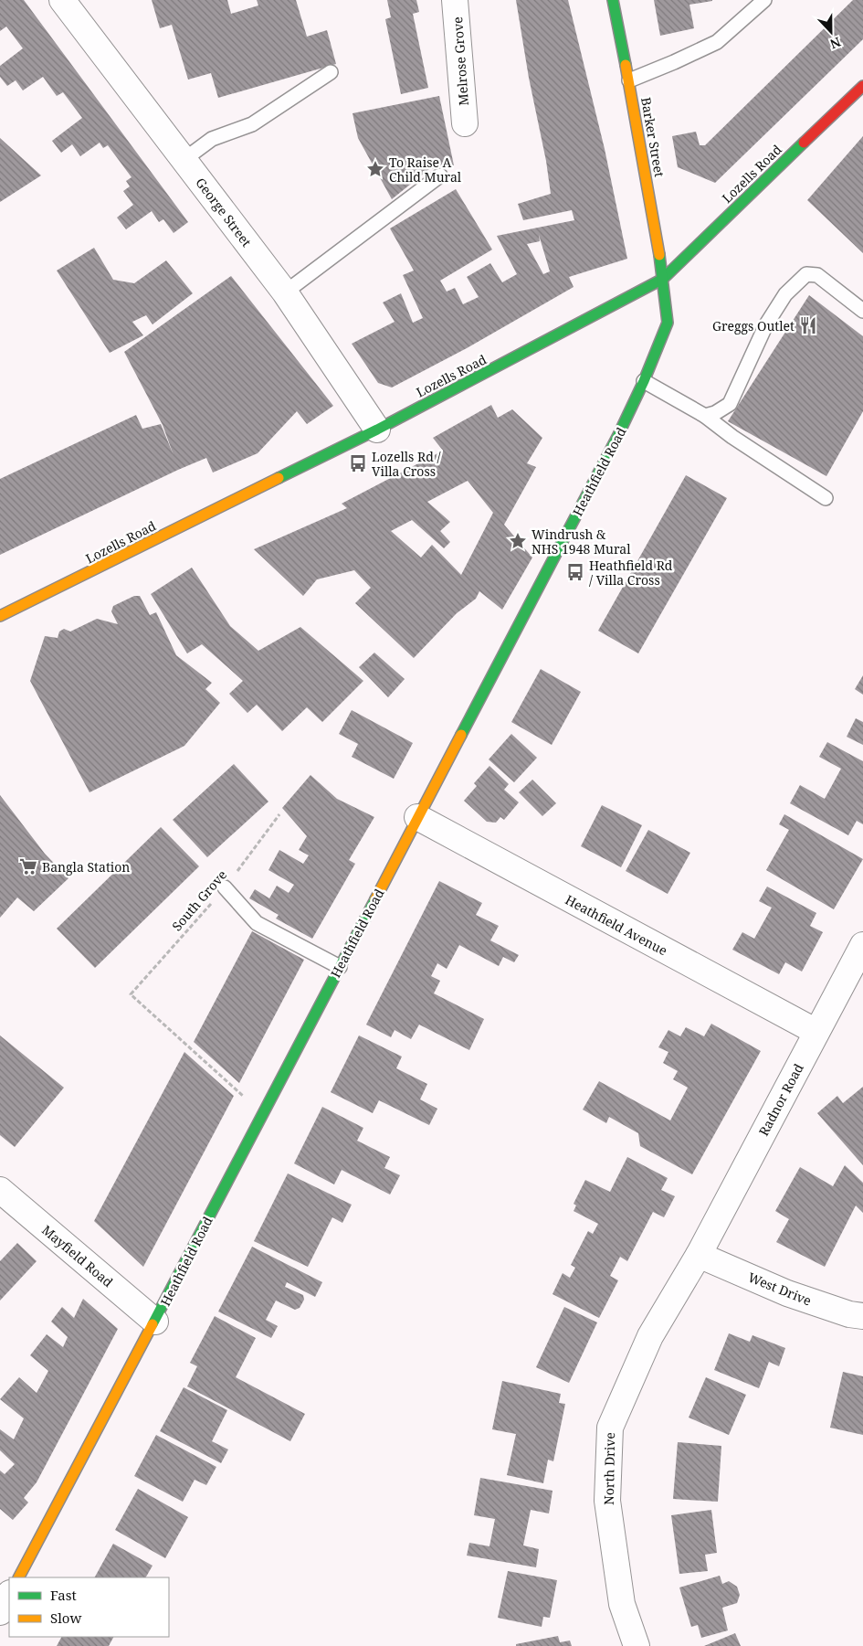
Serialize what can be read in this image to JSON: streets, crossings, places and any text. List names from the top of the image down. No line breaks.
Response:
{"streets":{"street":["Melrose Grove","Barker Street","Lozells Road","George Street","Heathfield Road","Heathfield Avenue","Radnor Road","Mayfield Road","West Drive","North Drive"],"path":["South Grove"]},"crossings":[["Barker Street","Lozells Road"],["Barker Street","Heathfield Road"],["Lozells Road","George Street"],["Lozells Road","Heathfield Road"],["Heathfield Road","Heathfield Avenue"],["Heathfield Road","Mayfield Road"],["Heathfield Avenue","Radnor Road"],["Radnor Road","West Drive"],["Radnor Road","North Drive"],["West Drive","North Drive"]],"places":{"place":["To Raise A Child Mural","Windrush & NHS 1948 Mural"],"restaurant":["Greggs Outlet"],"bus stop":["Lozells Rd / Villa Cross","Heathfield Rd / Villa Cross"],"supermarket":["Bangla Station"]},"legend":["Fast","Slow"],"north":"bottom"}
